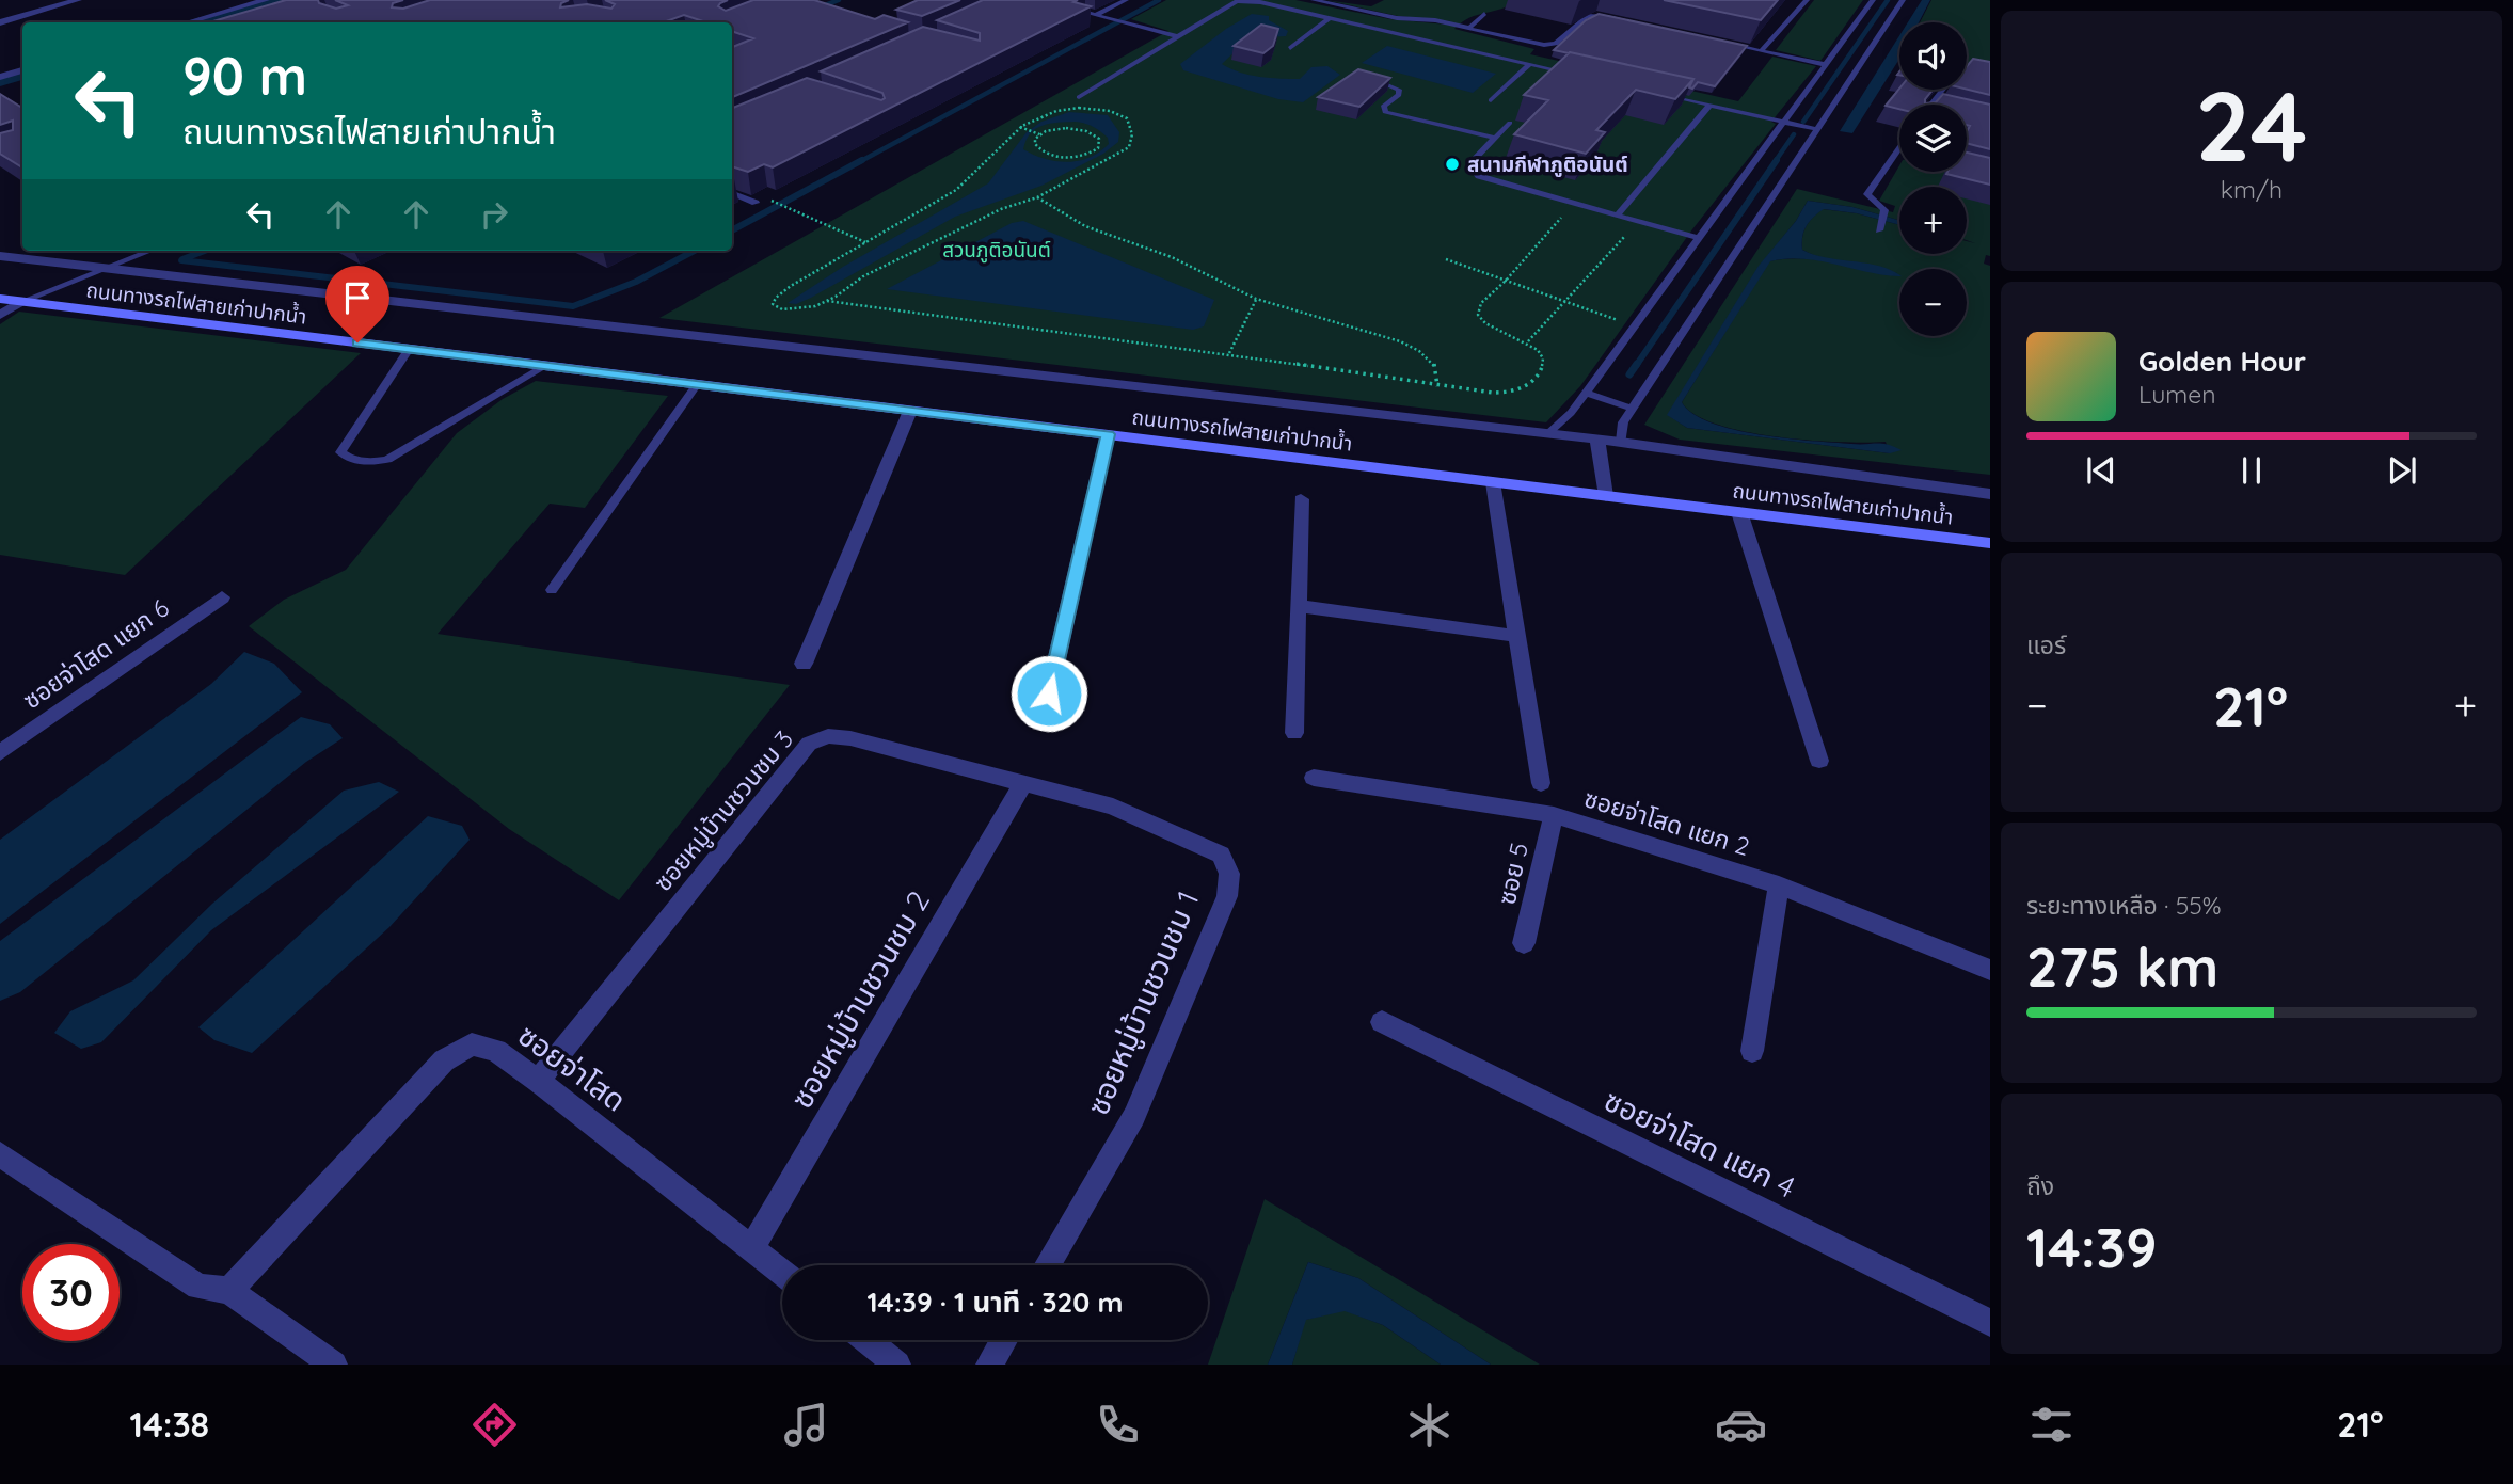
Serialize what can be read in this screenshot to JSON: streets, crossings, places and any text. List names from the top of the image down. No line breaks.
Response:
{"streets":{"main road":["ถนนทางรถไฟสายเก่าปากน้ำ"],"street":["ซอยจ่าโสด แยก 6","ซอยหมู่บ้านชวนชม 3","ซอยจ่าโสด แยก 2","ซอย 5","ซอยหมู่บ้านชวนชม 2","ซอยหมู่บ้านชวนชม 1","ซอยจ่าโสด","ซอยจ่าโสด แยก 4"]},"crossings":[["ซอยหมู่บ้านชวนชม 3","ซอยหมู่บ้านชวนชม 2"],["ซอยหมู่บ้านชวนชม 3","ซอยหมู่บ้านชวนชม 1"],["ซอยหมู่บ้านชวนชม 3","ซอยจ่าโสด"],["ซอยจ่าโสด แยก 2","ซอย 5"],["ซอยหมู่บ้านชวนชม 2","ซอยหมู่บ้านชวนชม 1"],["ซอยหมู่บ้านชวนชม 2","ซอยจ่าโสด"]],"parks":["สวนภูติอนันต์"],"places":["สนามกีฬาภูติอนันต์"],"page":{"tile":[["24","km/h"],"แอร์",["ระยะทางเหลือ · 55%","275 km"],["ถึง","14:39"]],"map_buttons":["+","−"],"turn":["90 m","ถนนทางรถไฟสายเก่าปากน้ำ"],"song":["Golden Hour","Lumen"],"heat":["−","21°","+"],"limit":"30","trip":"14:39 · 1 นาที · 320 m","tabs":["14:38","21°"]}}
